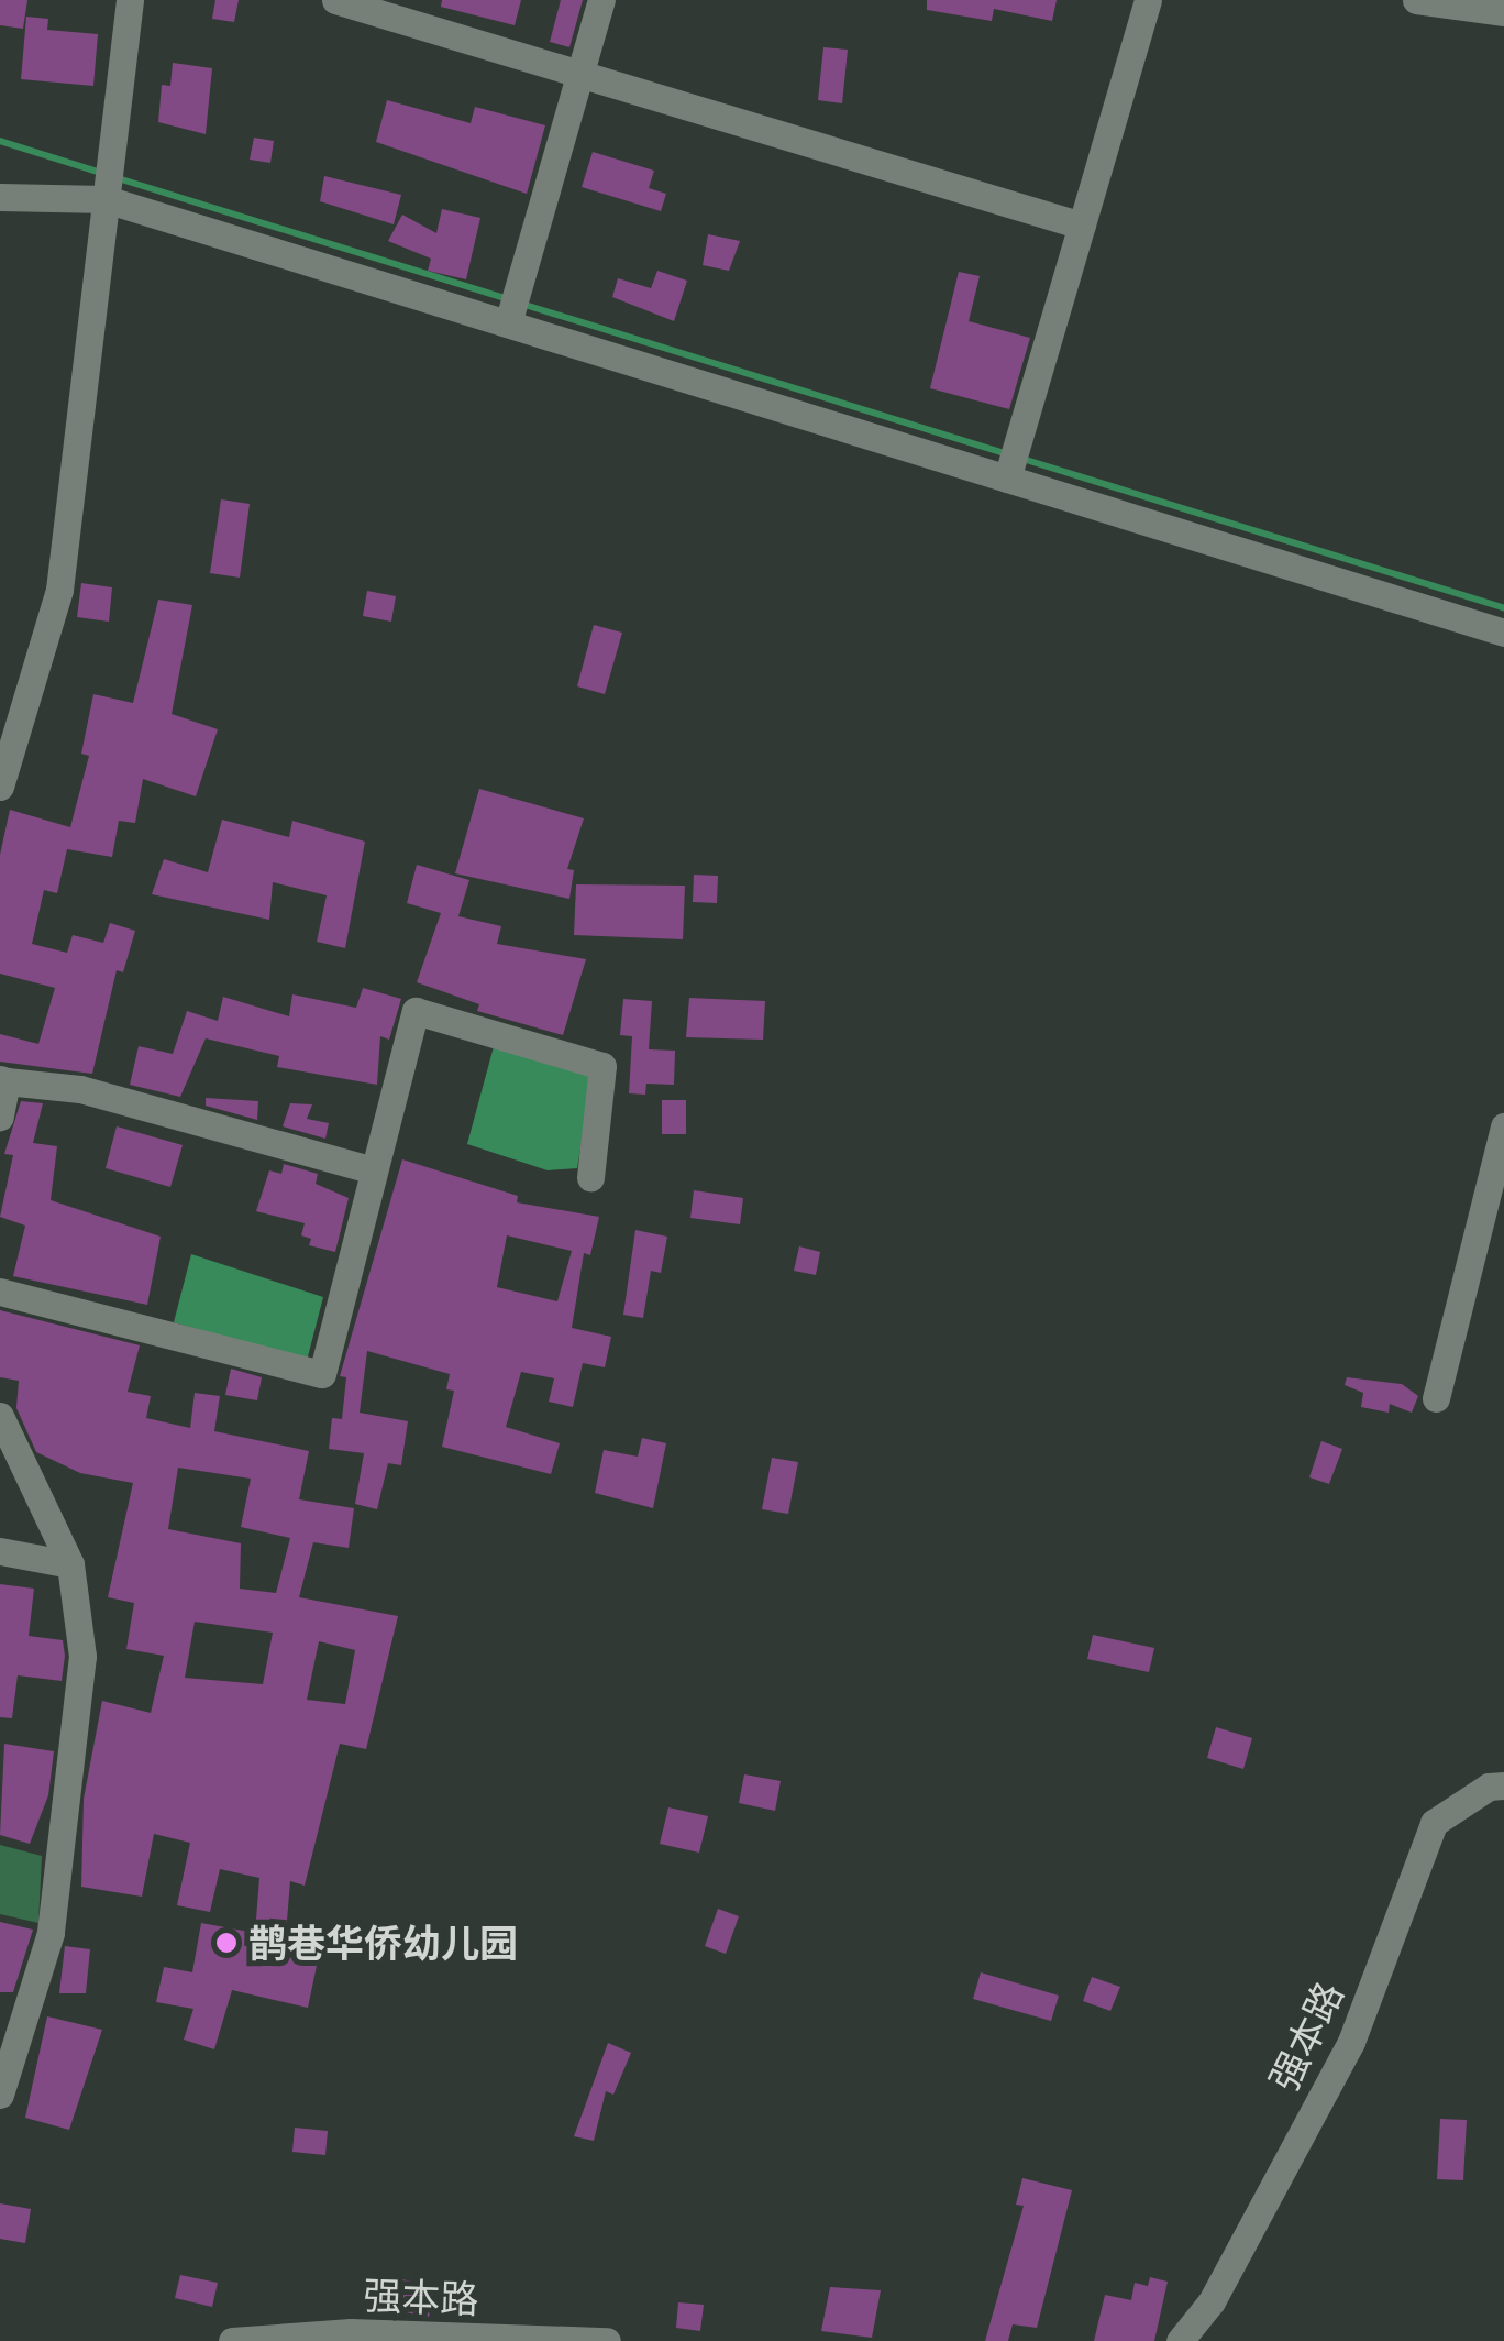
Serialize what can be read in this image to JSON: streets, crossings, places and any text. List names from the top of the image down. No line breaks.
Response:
{"streets":{"street":["强本路"]},"places":["鹊巷华侨幼儿园"]}
